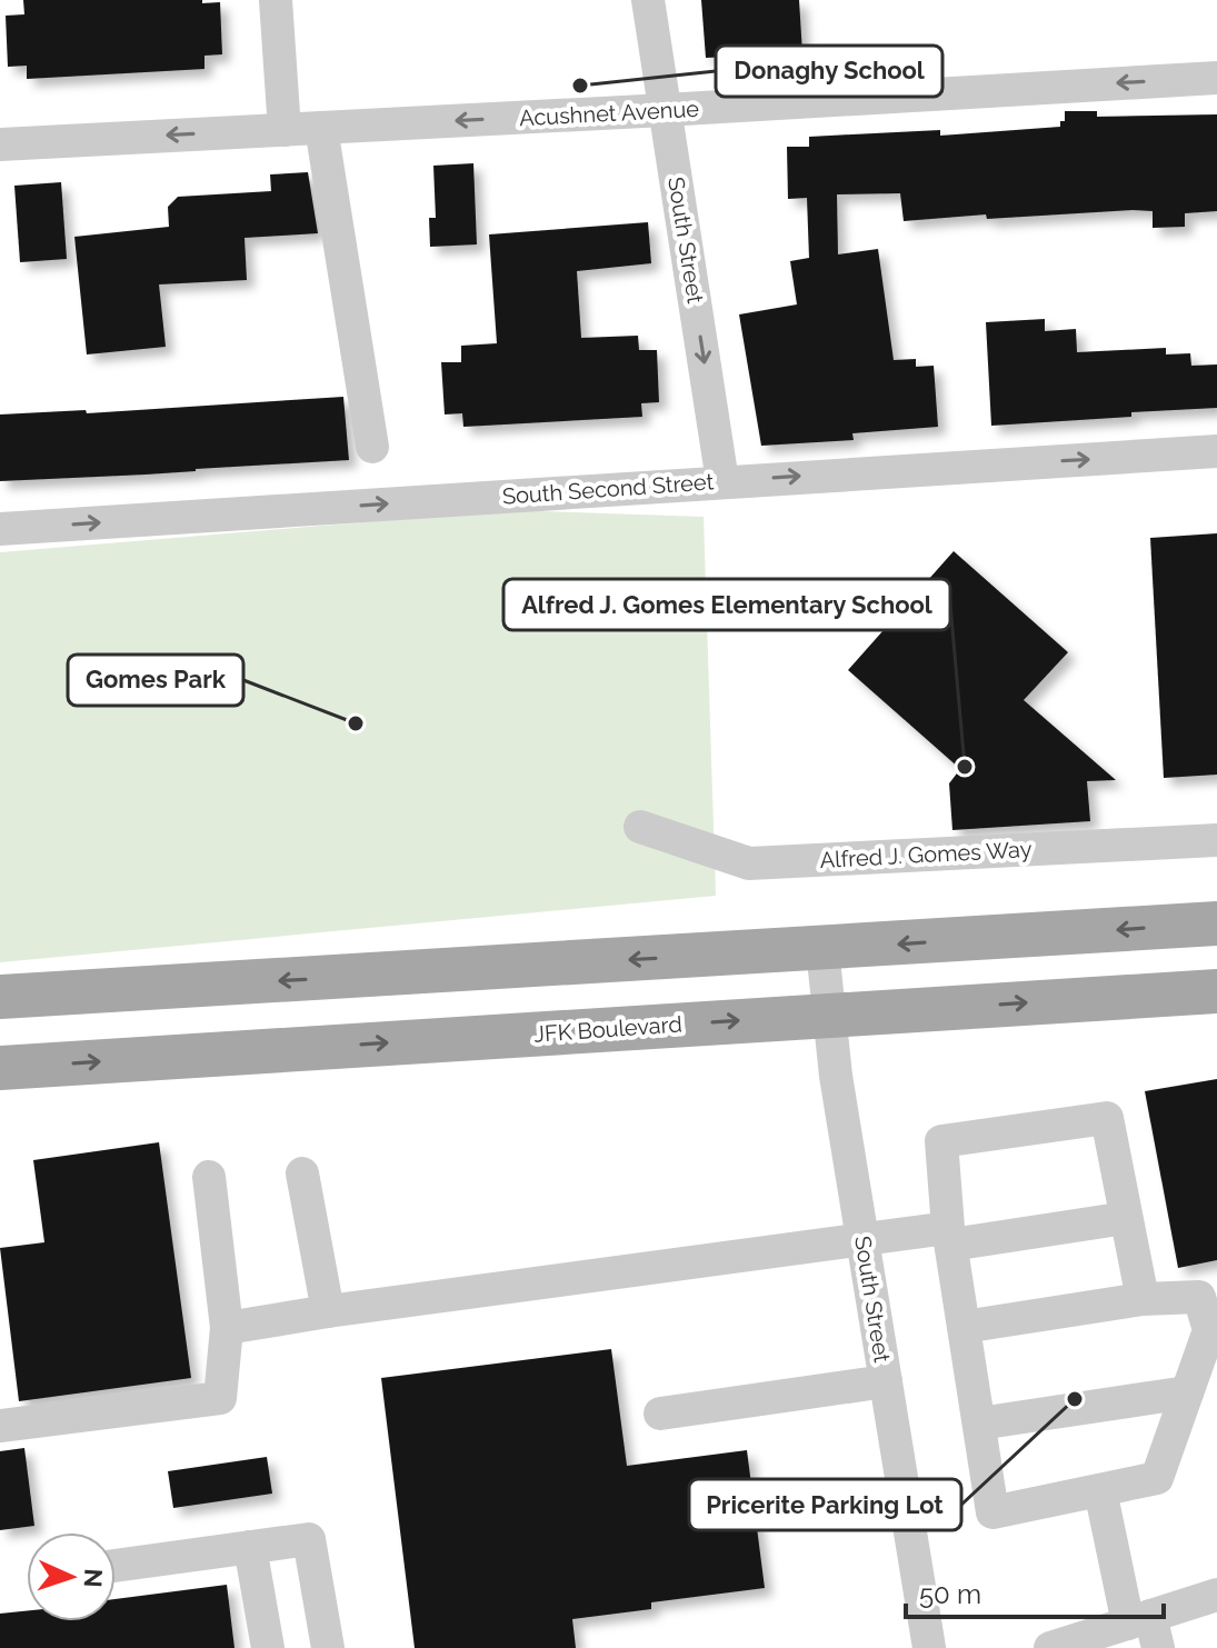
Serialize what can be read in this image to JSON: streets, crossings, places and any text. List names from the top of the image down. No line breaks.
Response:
{"streets":{"main road":["JFK Boulevard"],"street":["Acushnet Avenue","South Street","South Second Street","Alfred J. Gomes Way"]},"crossings":[["Acushnet Avenue","South Street"],["South Street","South Second Street"],["South Street","JFK Boulevard"]],"one_way":["Acushnet Avenue","South Second Street"],"places":["Donaghy School","Gomes Park","Alfred J. Gomes Elementary School","Pricerite Parking Lot"],"scale_bar":"50 m","north":"right"}
